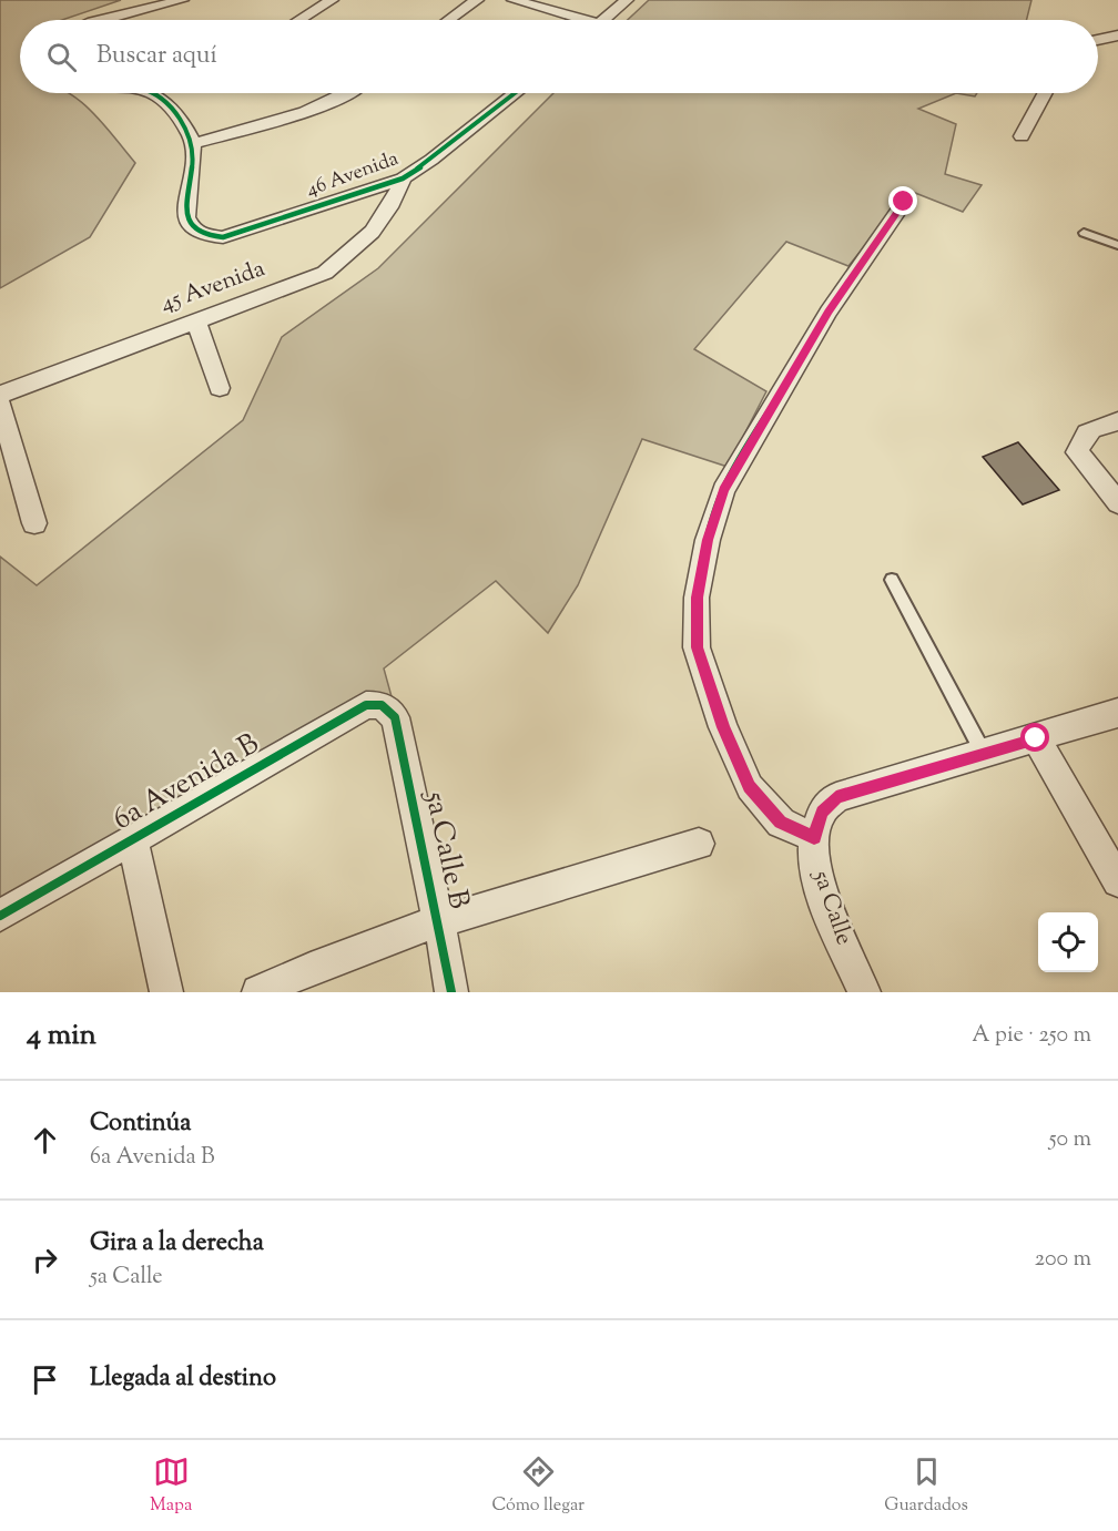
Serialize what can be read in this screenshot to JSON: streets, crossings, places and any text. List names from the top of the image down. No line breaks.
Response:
{"streets":{"street":["46 Avenida","45 Avenida","6a Avenida B","5a Calle B","5a Calle"]},"crossings":[["46 Avenida","45 Avenida"],["6a Avenida B","5a Calle B"]],"page":{"search":"Buscar aquí","heading":["4 min","A pie · 250 m"],"list":[["Continúa","6a Avenida B","50 m"],["Gira a la derecha","5a Calle","200 m"],"Llegada al destino"],"nav":["Mapa","Cómo llegar","Guardados"]}}
